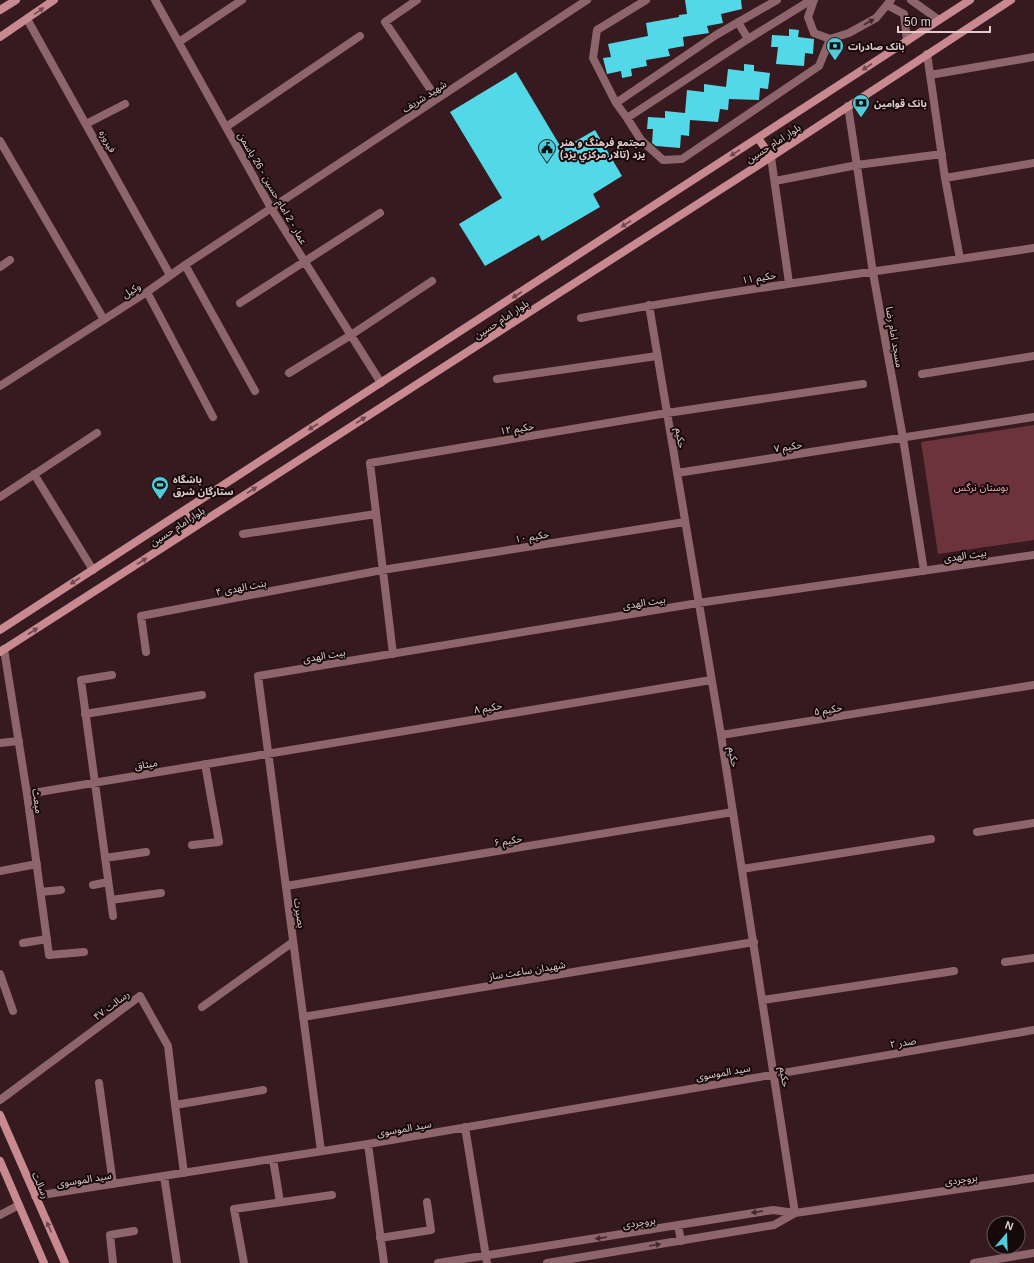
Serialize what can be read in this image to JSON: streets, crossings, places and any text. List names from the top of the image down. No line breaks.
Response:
{"streets":{"main road":["بلوار امام حسین","رسالت"],"street":["شهید شریف","فیروزه","عمار - 2 امام حسین - 26 یاسمن","حکیم ۱۱","وکیل","مسجد امام رضا","حکیم ۱۲","حکیم","حکیم ۷","حکیم ۱۰","بیت الهدی","بنت الهدی ۴","حکیم ۸","حکیم ۵","میثاق","مبعث","حکیم ۶","بصیرت","شهیدان ساعت ساز","رسالت ۴۷","صدر ۲","سید الموسوی","بروجردی"]},"crossings":[["شهید شریف","عمار - 2 امام حسین - 26 یاسمن"],["شهید شریف","وکیل"],["فیروزه","وکیل"],["بلوار امام حسین","عمار - 2 امام حسین - 26 یاسمن"],["بلوار امام حسین","مسجد امام رضا"],["بلوار امام حسین","مبعث"],["عمار - 2 امام حسین - 26 یاسمن","وکیل"],["حکیم ۱۱","مسجد امام رضا"],["حکیم ۱۱","حکیم"],["مسجد امام رضا","حکیم ۷"],["مسجد امام رضا","بیت الهدی"],["حکیم ۱۲","حکیم"],["حکیم","حکیم ۷"],["حکیم","حکیم ۱۰"],["حکیم","بیت الهدی"],["حکیم","حکیم ۸"],["حکیم","حکیم ۵"],["حکیم","حکیم ۶"],["حکیم","شهیدان ساعت ساز"],["حکیم","صدر ۲"],["حکیم","سید الموسوی"],["حکیم","بروجردی"],["حکیم ۱۰","بنت الهدی ۴"],["بیت الهدی","بصیرت"],["حکیم ۸","میثاق"],["حکیم ۸","بصیرت"],["میثاق","مبعث"],["میثاق","بصیرت"],["حکیم ۶","بصیرت"],["بصیرت","شهیدان ساعت ساز"],["بصیرت","سید الموسوی"],["صدر ۲","سید الموسوی"],["سید الموسوی","رسالت"]],"parks":["بوستان نرگس"],"places":{"bank":["بانک صادرات","بانک قوامین"],"public building":["مجتمع فرهنگ و هنر یزد (تالار مركزي یزد)"],"sports":["باشگاه ستارگان شرق"]},"scale_bar":"50 m","north":"top"}
